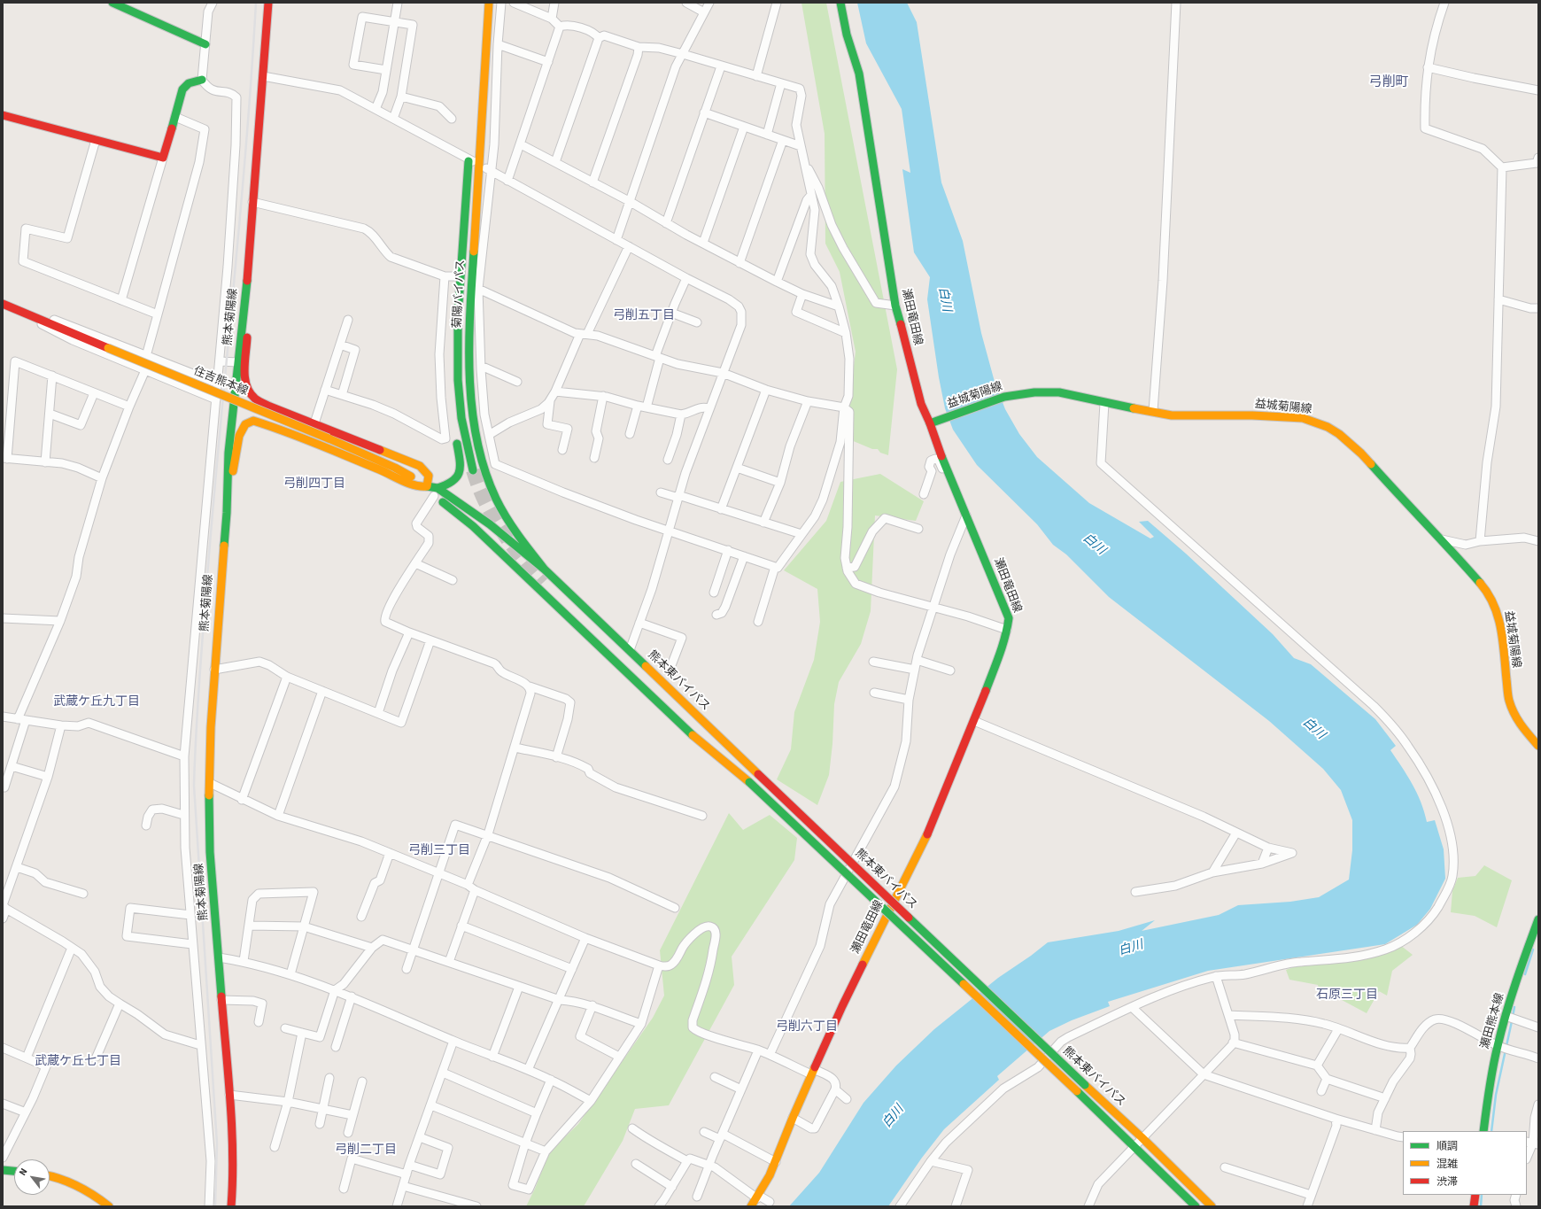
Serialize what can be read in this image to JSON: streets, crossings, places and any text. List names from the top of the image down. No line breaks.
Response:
{"streets":{"main road":["菊陽バイパス","熊本菊陽線","瀬田竜田線","住吉熊本線","益城菊陽線","熊本東バイパス","瀬田熊本線"]},"crossings":[["菊陽バイパス","熊本東バイパス"],["瀬田竜田線","益城菊陽線"],["住吉熊本線","熊本東バイパス"]],"districts":["弓削町","弓削五丁目","弓削四丁目","武蔵ケ丘九丁目","弓削三丁目","石原三丁目","弓削六丁目","武蔵ケ丘七丁目","弓削二丁目"],"water":["白川"],"legend":["順調","混雑","渋滞"],"north":"top left"}
